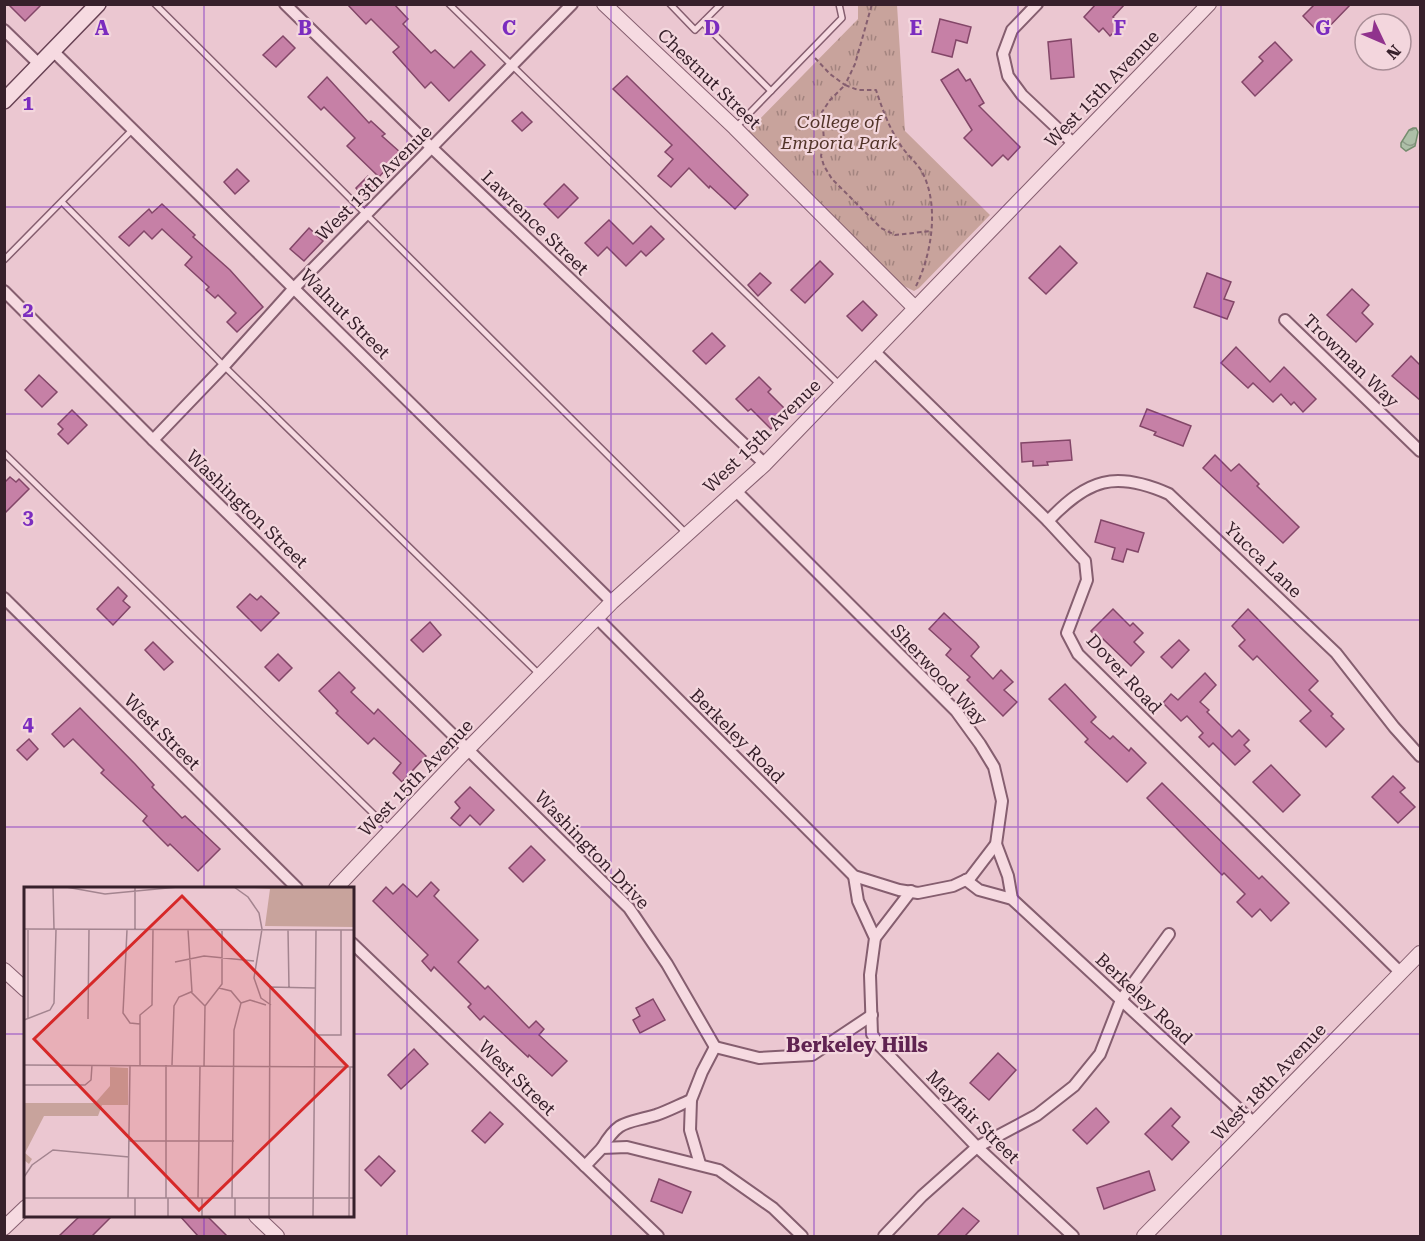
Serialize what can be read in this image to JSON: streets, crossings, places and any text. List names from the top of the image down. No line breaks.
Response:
{"streets":{"street":["Chestnut Street","West 15th Avenue","West 13th Avenue","Lawrence Street","Walnut Street","Trowman Way","Washington Street","Yucca Lane","Dover Road","Sherwood Way","West Street","Berkeley Road","Washington Drive","West 18th Avenue","Mayfair Street"]},"crossings":[["Chestnut Street","West 15th Avenue"],["West 15th Avenue","Lawrence Street"],["West 15th Avenue","Walnut Street"],["West 15th Avenue","Washington Street"],["West 15th Avenue","Dover Road"],["West 15th Avenue","Sherwood Way"],["West 15th Avenue","Berkeley Road"],["West 15th Avenue","Washington Drive"],["West 13th Avenue","Lawrence Street"],["West 13th Avenue","Walnut Street"],["West 13th Avenue","Washington Street"],["Washington Street","Washington Drive"],["Yucca Lane","Dover Road"],["Dover Road","West 18th Avenue"],["Sherwood Way","Berkeley Road"],["Sherwood Way","Mayfair Street"],["Berkeley Road","West 18th Avenue"]],"districts":["Berkeley Hills"],"parks":["College of Emporia Park"],"north":"bottom right","grid":{"columns":["A","B","C","D","E","F","G"],"rows":["1","2","3","4"]}}
